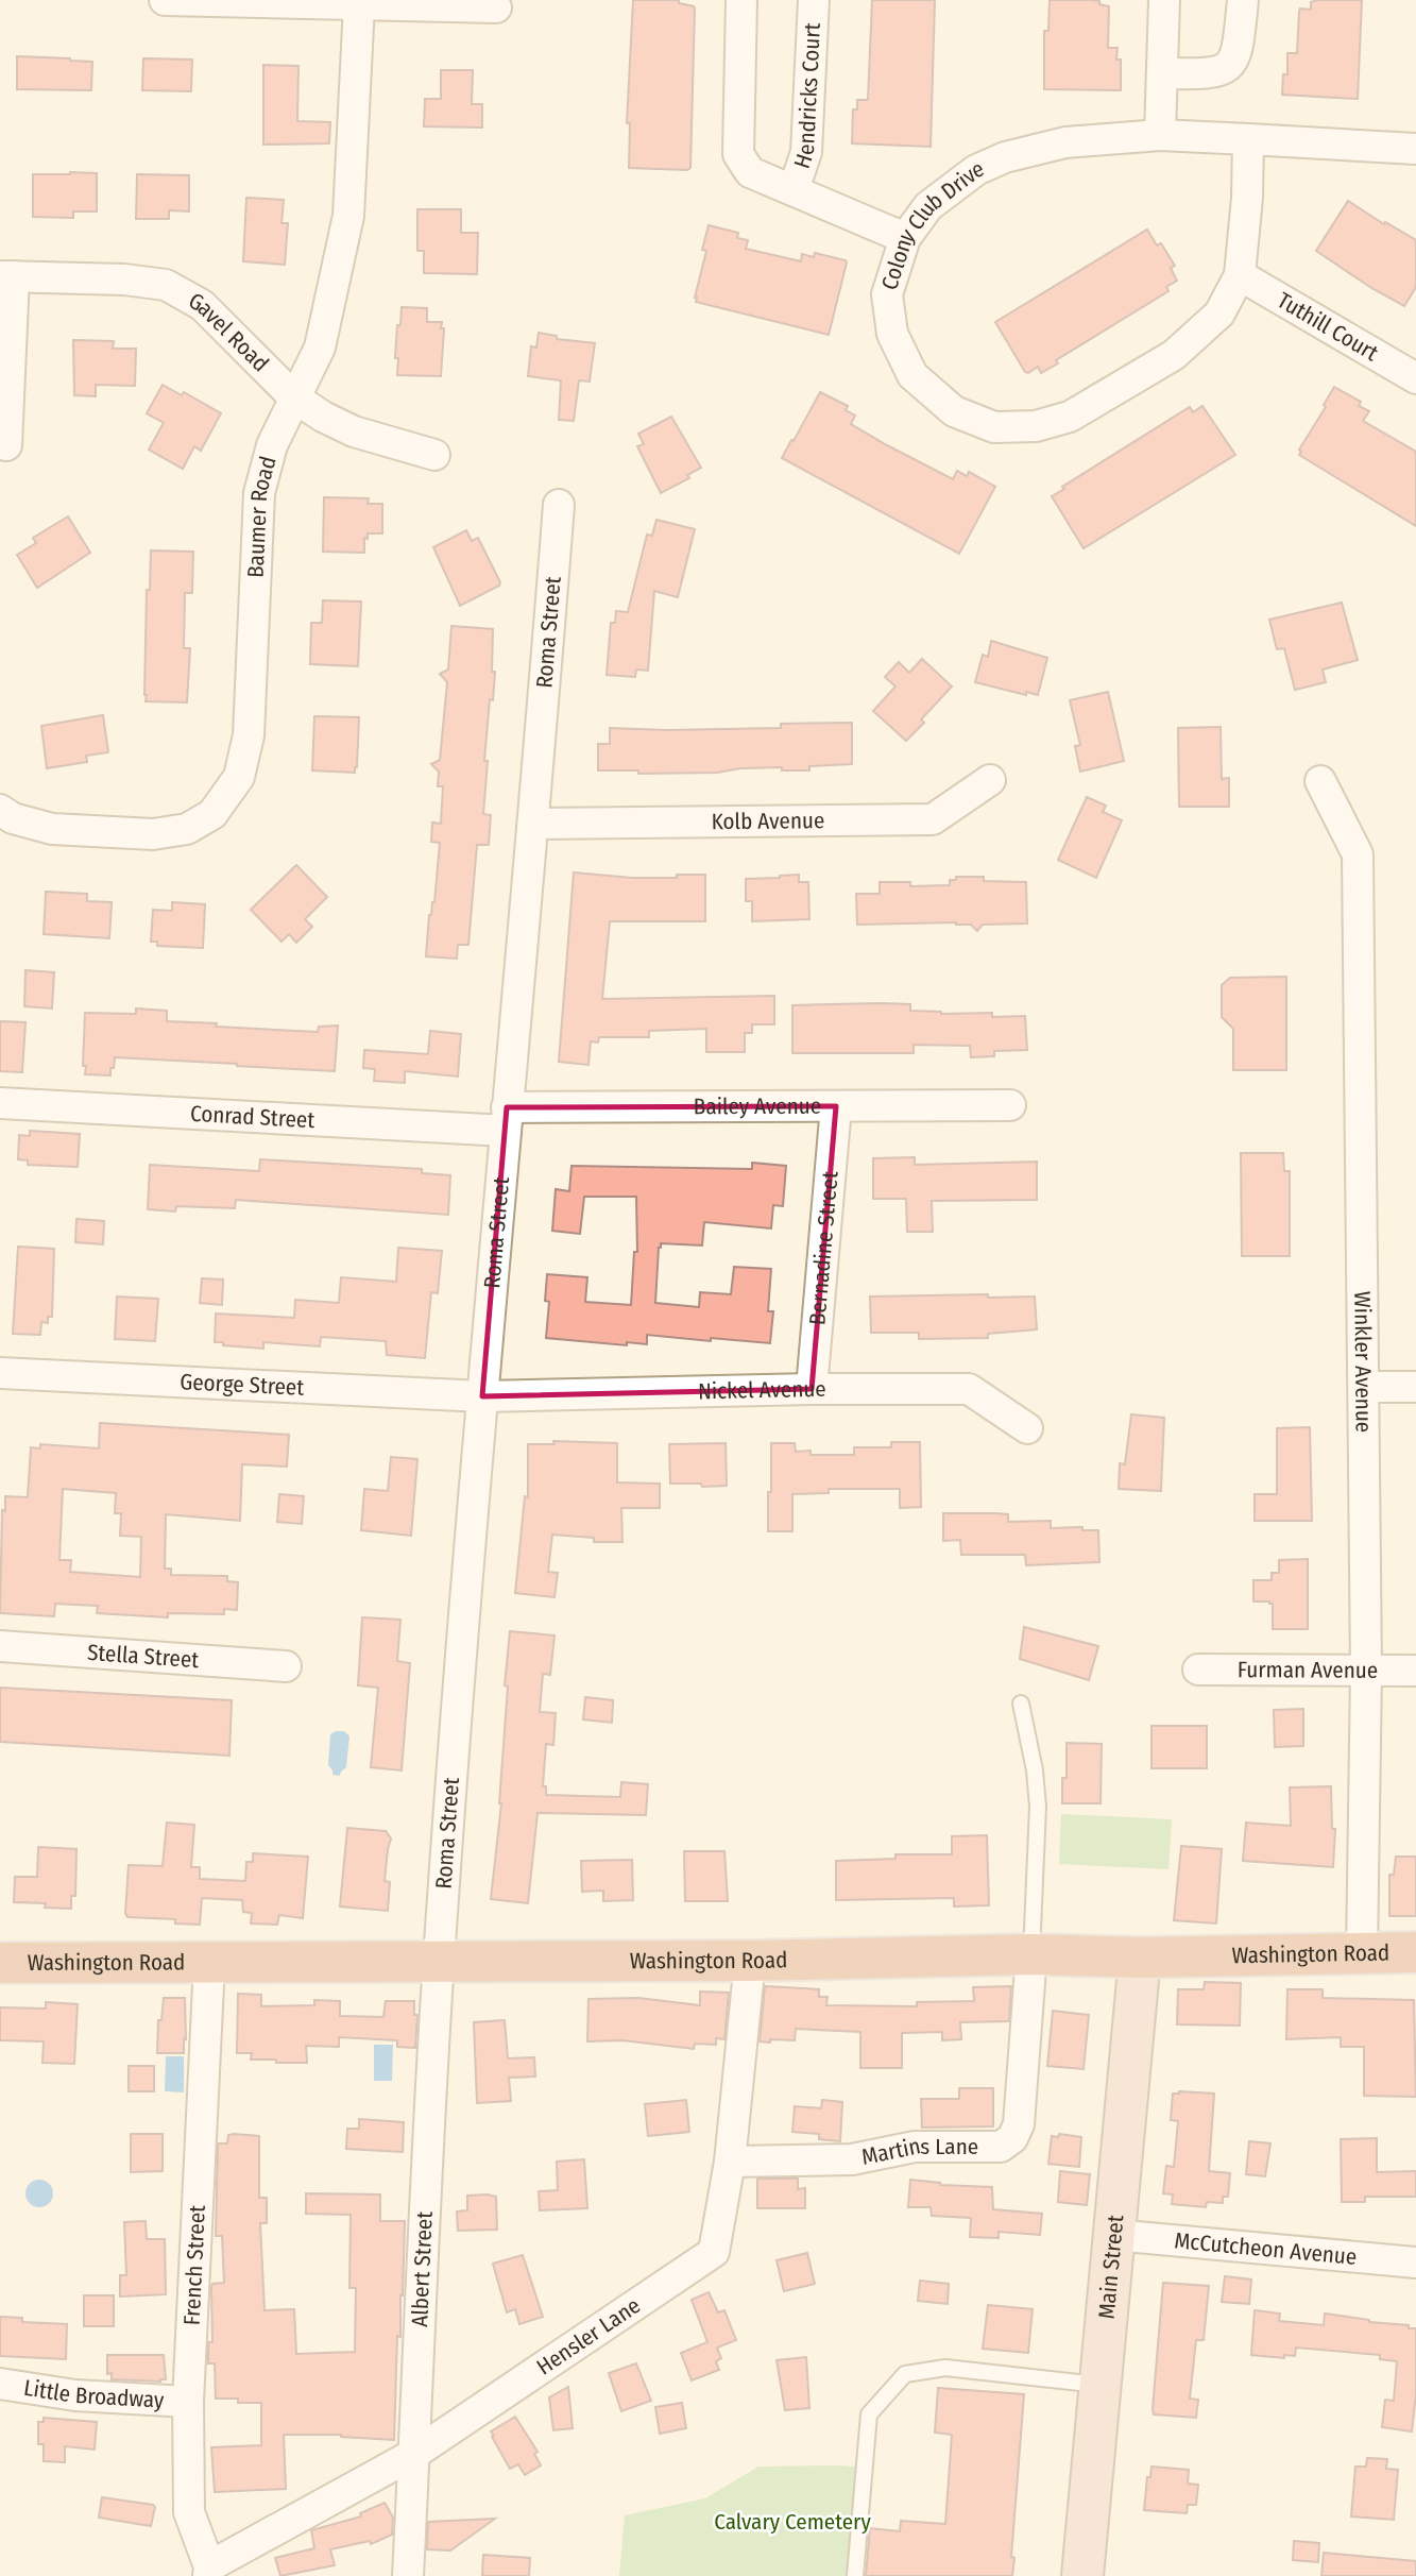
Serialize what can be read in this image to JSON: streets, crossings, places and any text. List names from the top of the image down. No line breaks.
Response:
{"streets":{"main road":["Washington Road","Main Street"],"street":["Hendricks Court","Colony Club Drive","Tuthill Court","Gavel Road","Baumer Road","Roma Street","Kolb Avenue","Bailey Avenue","Conrad Street","Bernadine Street","Winkler Avenue","George Street","Nickel Avenue","Stella Street","Furman Avenue","Martins Lane","McCutcheon Avenue","French Street","Albert Street","Hensler Lane","Little Broadway"]},"crossings":[["Hendricks Court","Colony Club Drive"],["Colony Club Drive","Tuthill Court"],["Gavel Road","Baumer Road"],["Roma Street","Kolb Avenue"],["Roma Street","Bailey Avenue"],["Roma Street","Conrad Street"],["Roma Street","George Street"],["Roma Street","Nickel Avenue"],["Roma Street","Washington Road"],["Roma Street","Albert Street"],["Bailey Avenue","Conrad Street"],["Bailey Avenue","Bernadine Street"],["Bernadine Street","Nickel Avenue"],["Winkler Avenue","Furman Avenue"],["Winkler Avenue","Washington Road"],["George Street","Nickel Avenue"],["Washington Road","Martins Lane"],["Washington Road","French Street"],["Washington Road","Main Street"],["Washington Road","Albert Street"],["Washington Road","Hensler Lane"],["Martins Lane","Hensler Lane"],["McCutcheon Avenue","Main Street"],["French Street","Hensler Lane"],["French Street","Little Broadway"],["Albert Street","Hensler Lane"]],"parks":["Calvary Cemetery"]}
